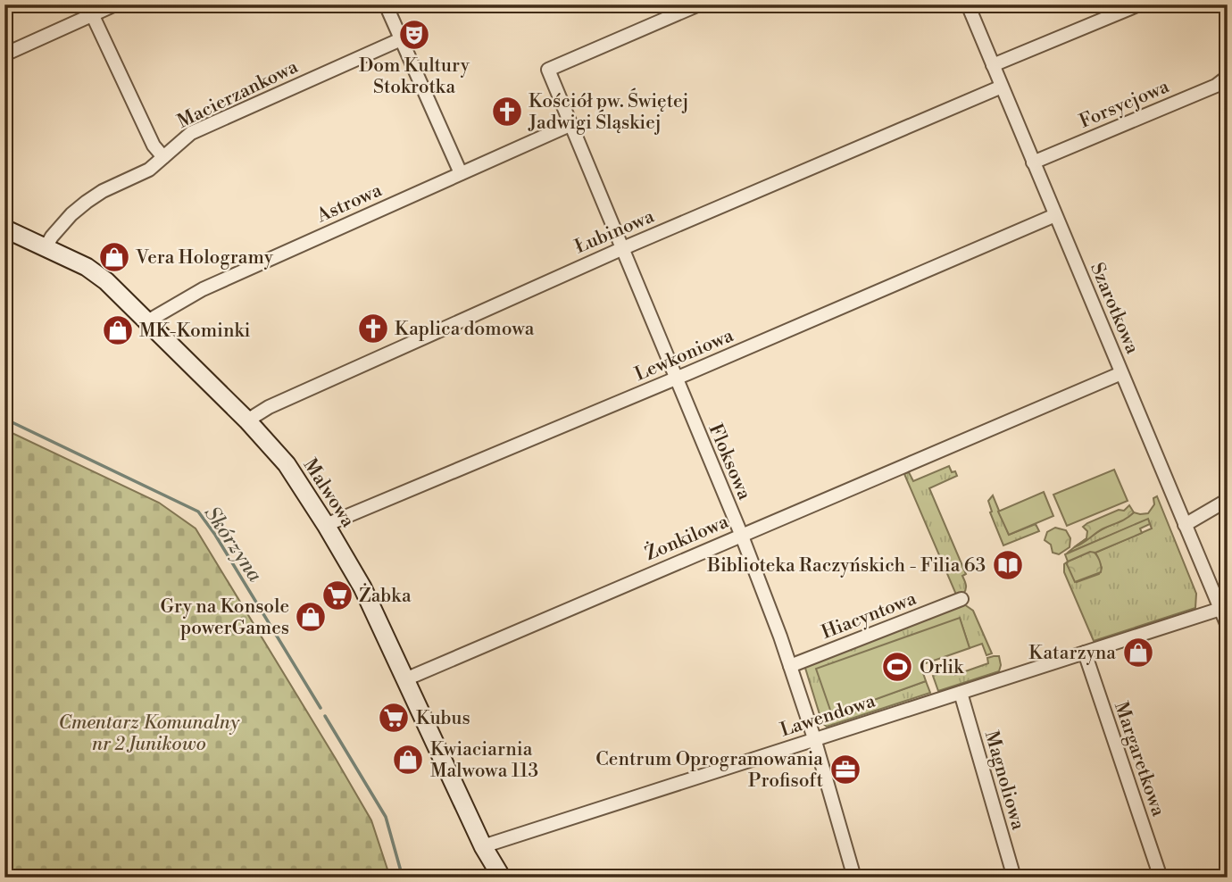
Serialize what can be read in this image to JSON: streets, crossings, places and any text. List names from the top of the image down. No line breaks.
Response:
{"streets":{"street":["Macierzankowa","Forsycjowa","Astrowa","Łubinowa","Szarotkowa","Lewkoniowa","Floksowa","Malwowa","Żonkilowa","Hiacyntowa","Lawendowa","Margaretkowa","Magnoliowa"]},"crossings":[["Macierzankowa","Malwowa"],["Forsycjowa","Szarotkowa"],["Astrowa","Floksowa"],["Astrowa","Malwowa"],["Łubinowa","Szarotkowa"],["Łubinowa","Floksowa"],["Łubinowa","Malwowa"],["Szarotkowa","Lewkoniowa"],["Szarotkowa","Żonkilowa"],["Szarotkowa","Lawendowa"],["Lewkoniowa","Floksowa"],["Lewkoniowa","Malwowa"],["Floksowa","Żonkilowa"],["Floksowa","Hiacyntowa"],["Floksowa","Lawendowa"],["Malwowa","Żonkilowa"],["Malwowa","Lawendowa"],["Lawendowa","Margaretkowa"],["Lawendowa","Magnoliowa"]],"water":["Skórzyna"],"parks":["Cmentarz Komunalny nr 2 Junikowo"],"places":{"theatre":["Dom Kultury Stokrotka"],"church":["Kościół pw. Świętej Jadwigi Śląskiej","Kaplica domowa"],"shop":["Vera Hologramy","MK-Kominki","Gry na Konsole powerGames","Katarzyna","Kwiaciarnia Malwowa 113"],"library":["Biblioteka Raczyńskich - Filia 63"],"supermarket":["Żabka","Kubus"],"sports":["Orlik"],"office":["Centrum Oprogramowania Profisoft"]}}
